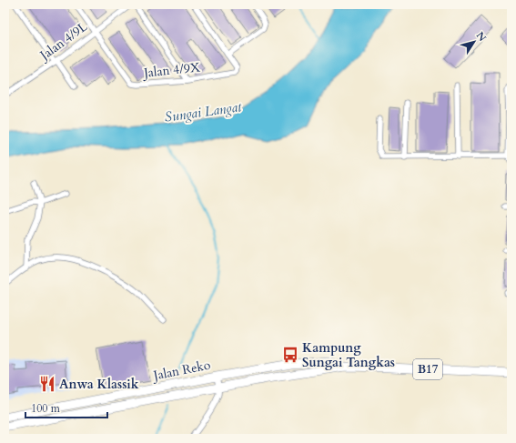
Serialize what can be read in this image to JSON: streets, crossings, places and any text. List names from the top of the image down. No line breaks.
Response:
{"streets":{"main road":["B17","Jalan Reko"],"street":["Jalan 4/9L","Jalan 4/9X"]},"crossings":[["Jalan 4/9L","Jalan 4/9X"]],"water":["Sungai Langat"],"places":{"bus stop":["Kampung Sungai Tangkas"],"restaurant":["Anwa Klassik"]},"scale_bar":"100 m","north":"top right"}
